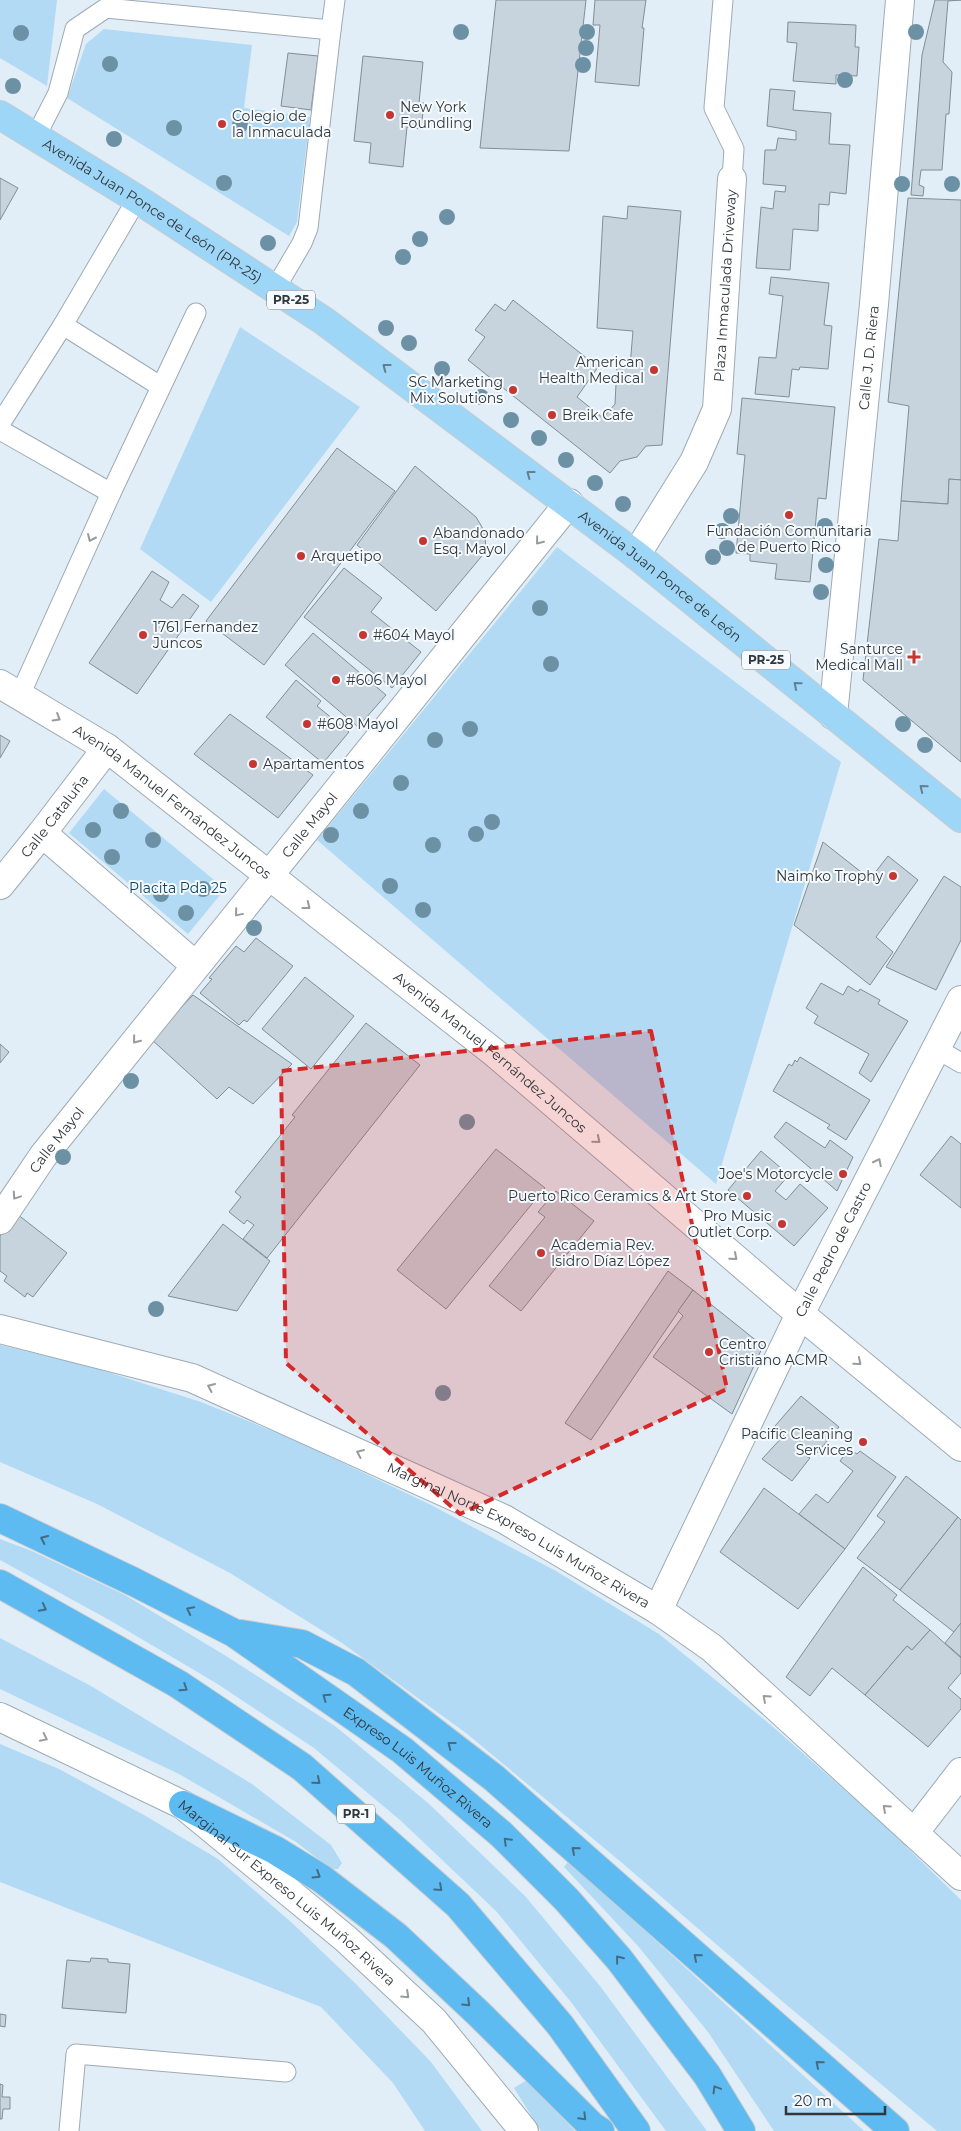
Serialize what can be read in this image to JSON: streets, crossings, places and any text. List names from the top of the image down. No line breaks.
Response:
{"streets":{"highway":["Expreso Luis Muñoz Rivera","PR-1"],"main road":["Avenida Juan Ponce de León (PR-25)","PR-25","Avenida Juan Ponce de León"],"street":["Plaza Inmaculada Driveway","Calle J. D. Riera","Avenida Manuel Fernández Juncos","Calle Cataluña","Calle Mayol","Calle Pedro de Castro","Marginal Norte Expreso Luis Muñoz Rivera","Marginal Sur Expreso Luis Muñoz Rivera"]},"crossings":[["Avenida Juan Ponce de León (PR-25)","Avenida Juan Ponce de León"],["Avenida Juan Ponce de León (PR-25)","Calle Mayol"],["Plaza Inmaculada Driveway","Avenida Juan Ponce de León"],["Calle J. D. Riera","Avenida Juan Ponce de León"],["Avenida Juan Ponce de León","Calle Mayol"],["Avenida Manuel Fernández Juncos","Calle Cataluña"],["Avenida Manuel Fernández Juncos","Calle Mayol"],["Avenida Manuel Fernández Juncos","Calle Pedro de Castro"],["Calle Pedro de Castro","Marginal Norte Expreso Luis Muñoz Rivera"]],"one_way":["Avenida Juan Ponce de León (PR-25)","Avenida Juan Ponce de León","Avenida Manuel Fernández Juncos","Calle Mayol","Calle Pedro de Castro","Marginal Norte Expreso Luis Muñoz Rivera","Marginal Sur Expreso Luis Muñoz Rivera"],"parks":["Placita Pda 25"],"places":{"other":["New York Foundling","Colegio de la Inmaculada","American Health Medical","SC Marketing Mix Solutions","Breik Cafe","Fundación Comunitaria de Puerto Rico","Abandonado Esq. Mayol","Arquetipo","1761 Fernandez Juncos","#604 Mayol","#606 Mayol","#608 Mayol","Apartamentos","Naimko Trophy","Joe's Motorcycle","Puerto Rico Ceramics & Art Store","Pro Music Outlet Corp.","Academia Rev. Isidro Díaz López","Centro Cristiano ACMR","Pacific Cleaning Services"],"health":["Santurce Medical Mall"]},"scale_bar":"20 m"}
